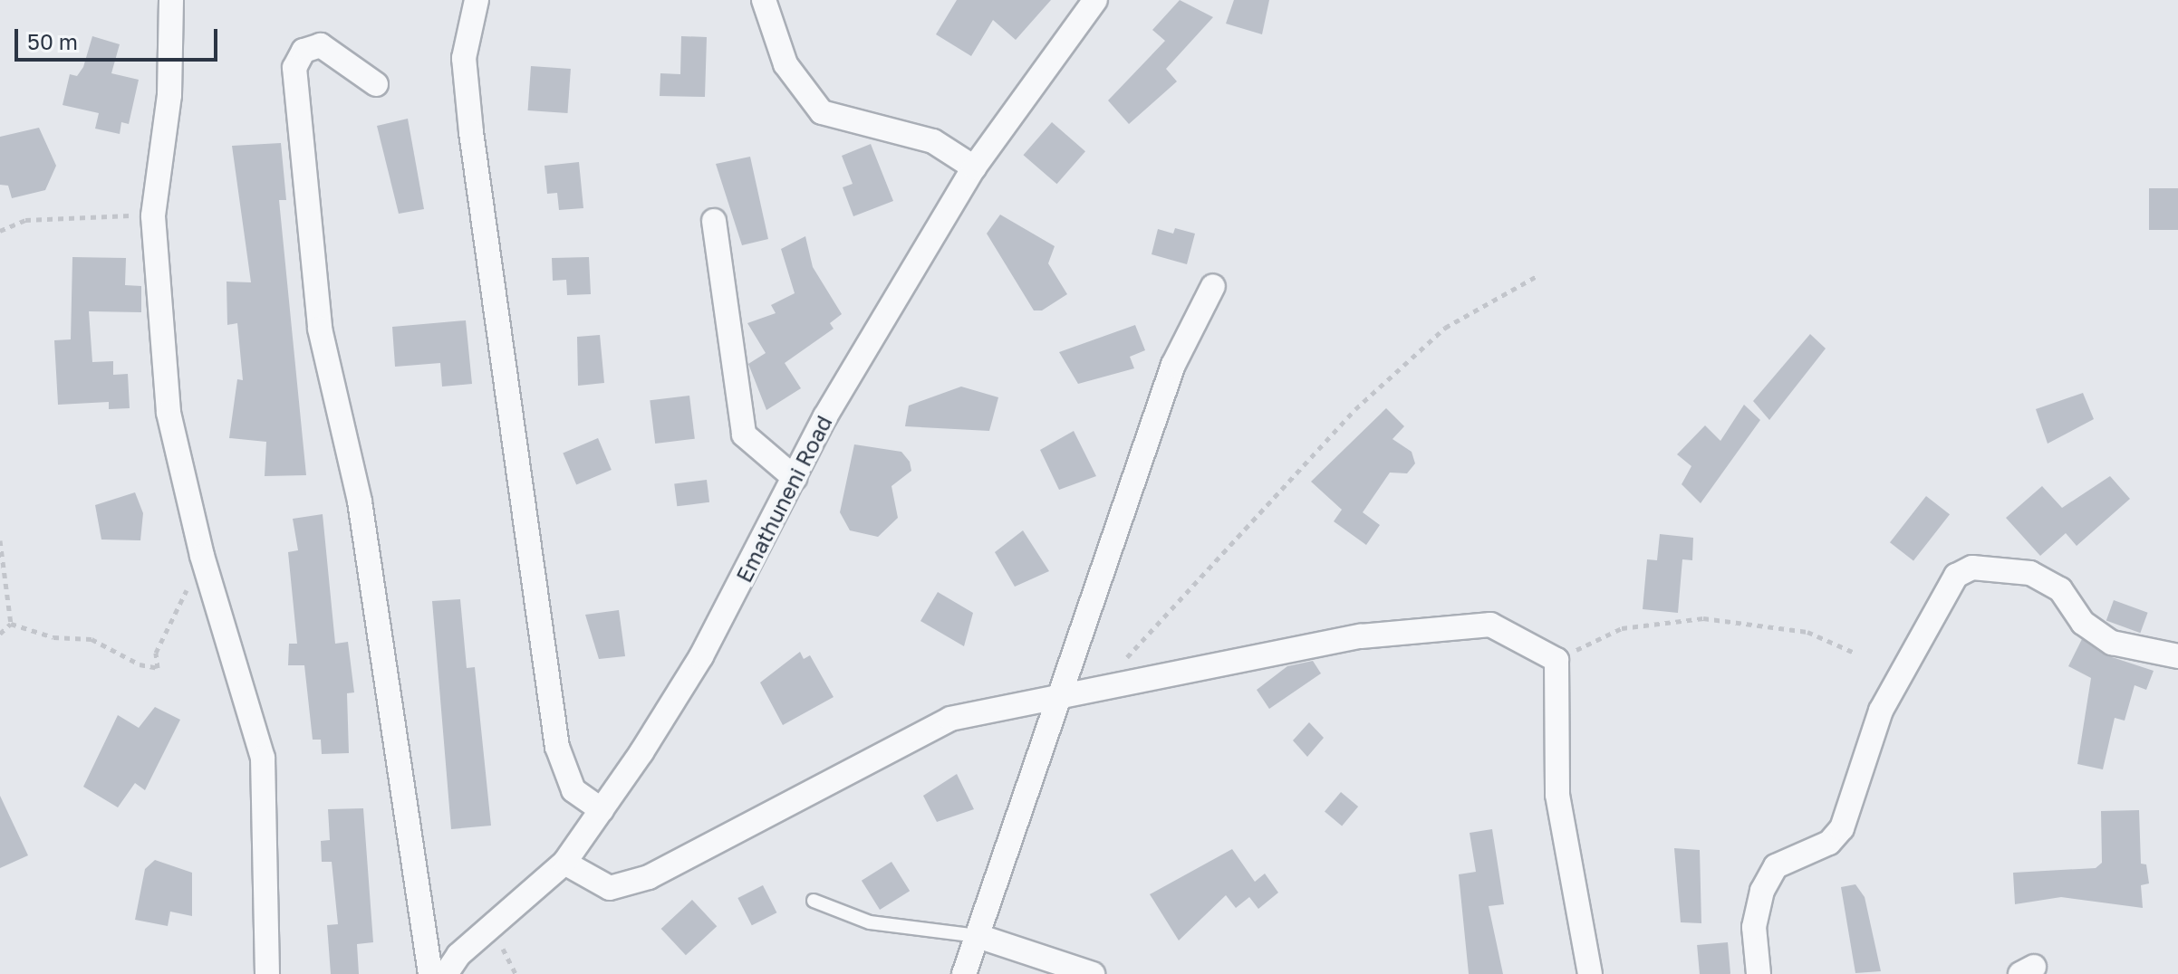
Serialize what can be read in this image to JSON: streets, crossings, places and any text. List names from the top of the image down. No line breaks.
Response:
{"streets":{"street":["Emathuneni Road"]},"scale_bar":"50 m"}
